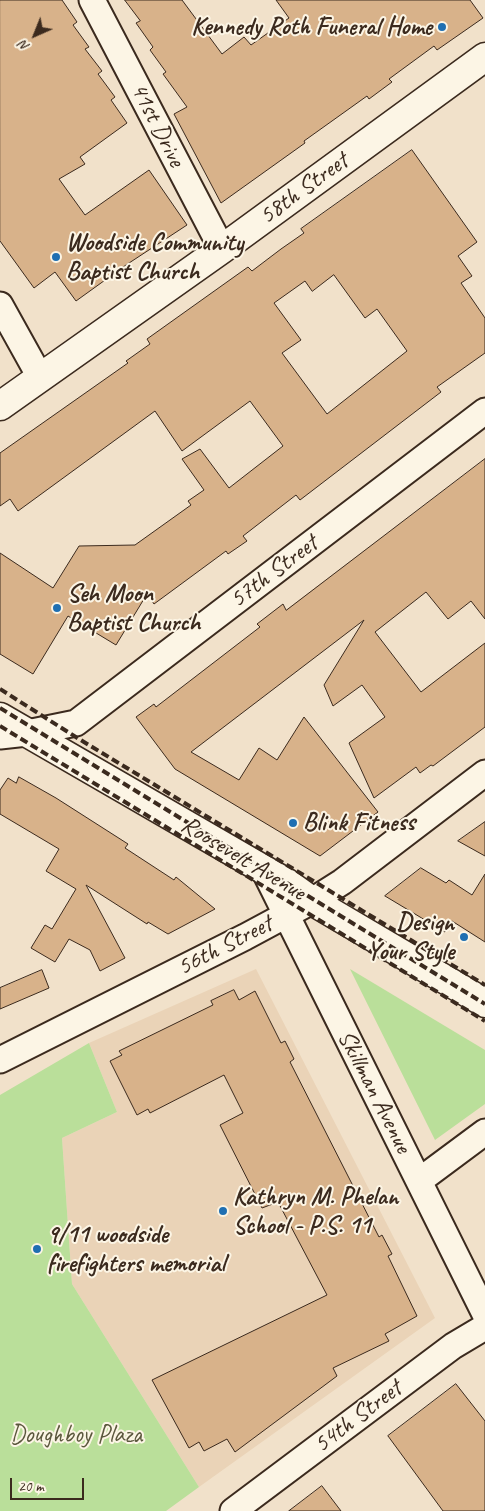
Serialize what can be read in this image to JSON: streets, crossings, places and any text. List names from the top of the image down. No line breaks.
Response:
{"streets":{"street":["41st Drive","58th Street","57th Street","Roosevelt Avenue","56th Street","Skillman Avenue","54th Street"]},"crossings":[["41st Drive","58th Street"],["57th Street","Roosevelt Avenue"],["Roosevelt Avenue","56th Street"],["Roosevelt Avenue","Skillman Avenue"],["56th Street","Skillman Avenue"]],"parks":["Doughboy Plaza"],"places":["Kennedy Roth Funeral Home","Woodside Community Baptist Church","Seh Moon Baptist Church","Blink Fitness","Design Your Style","Kathryn M. Phelan School - P.S. 11","9/11 woodside firefighters memorial"],"scale_bar":"20 m","north":"bottom left"}
